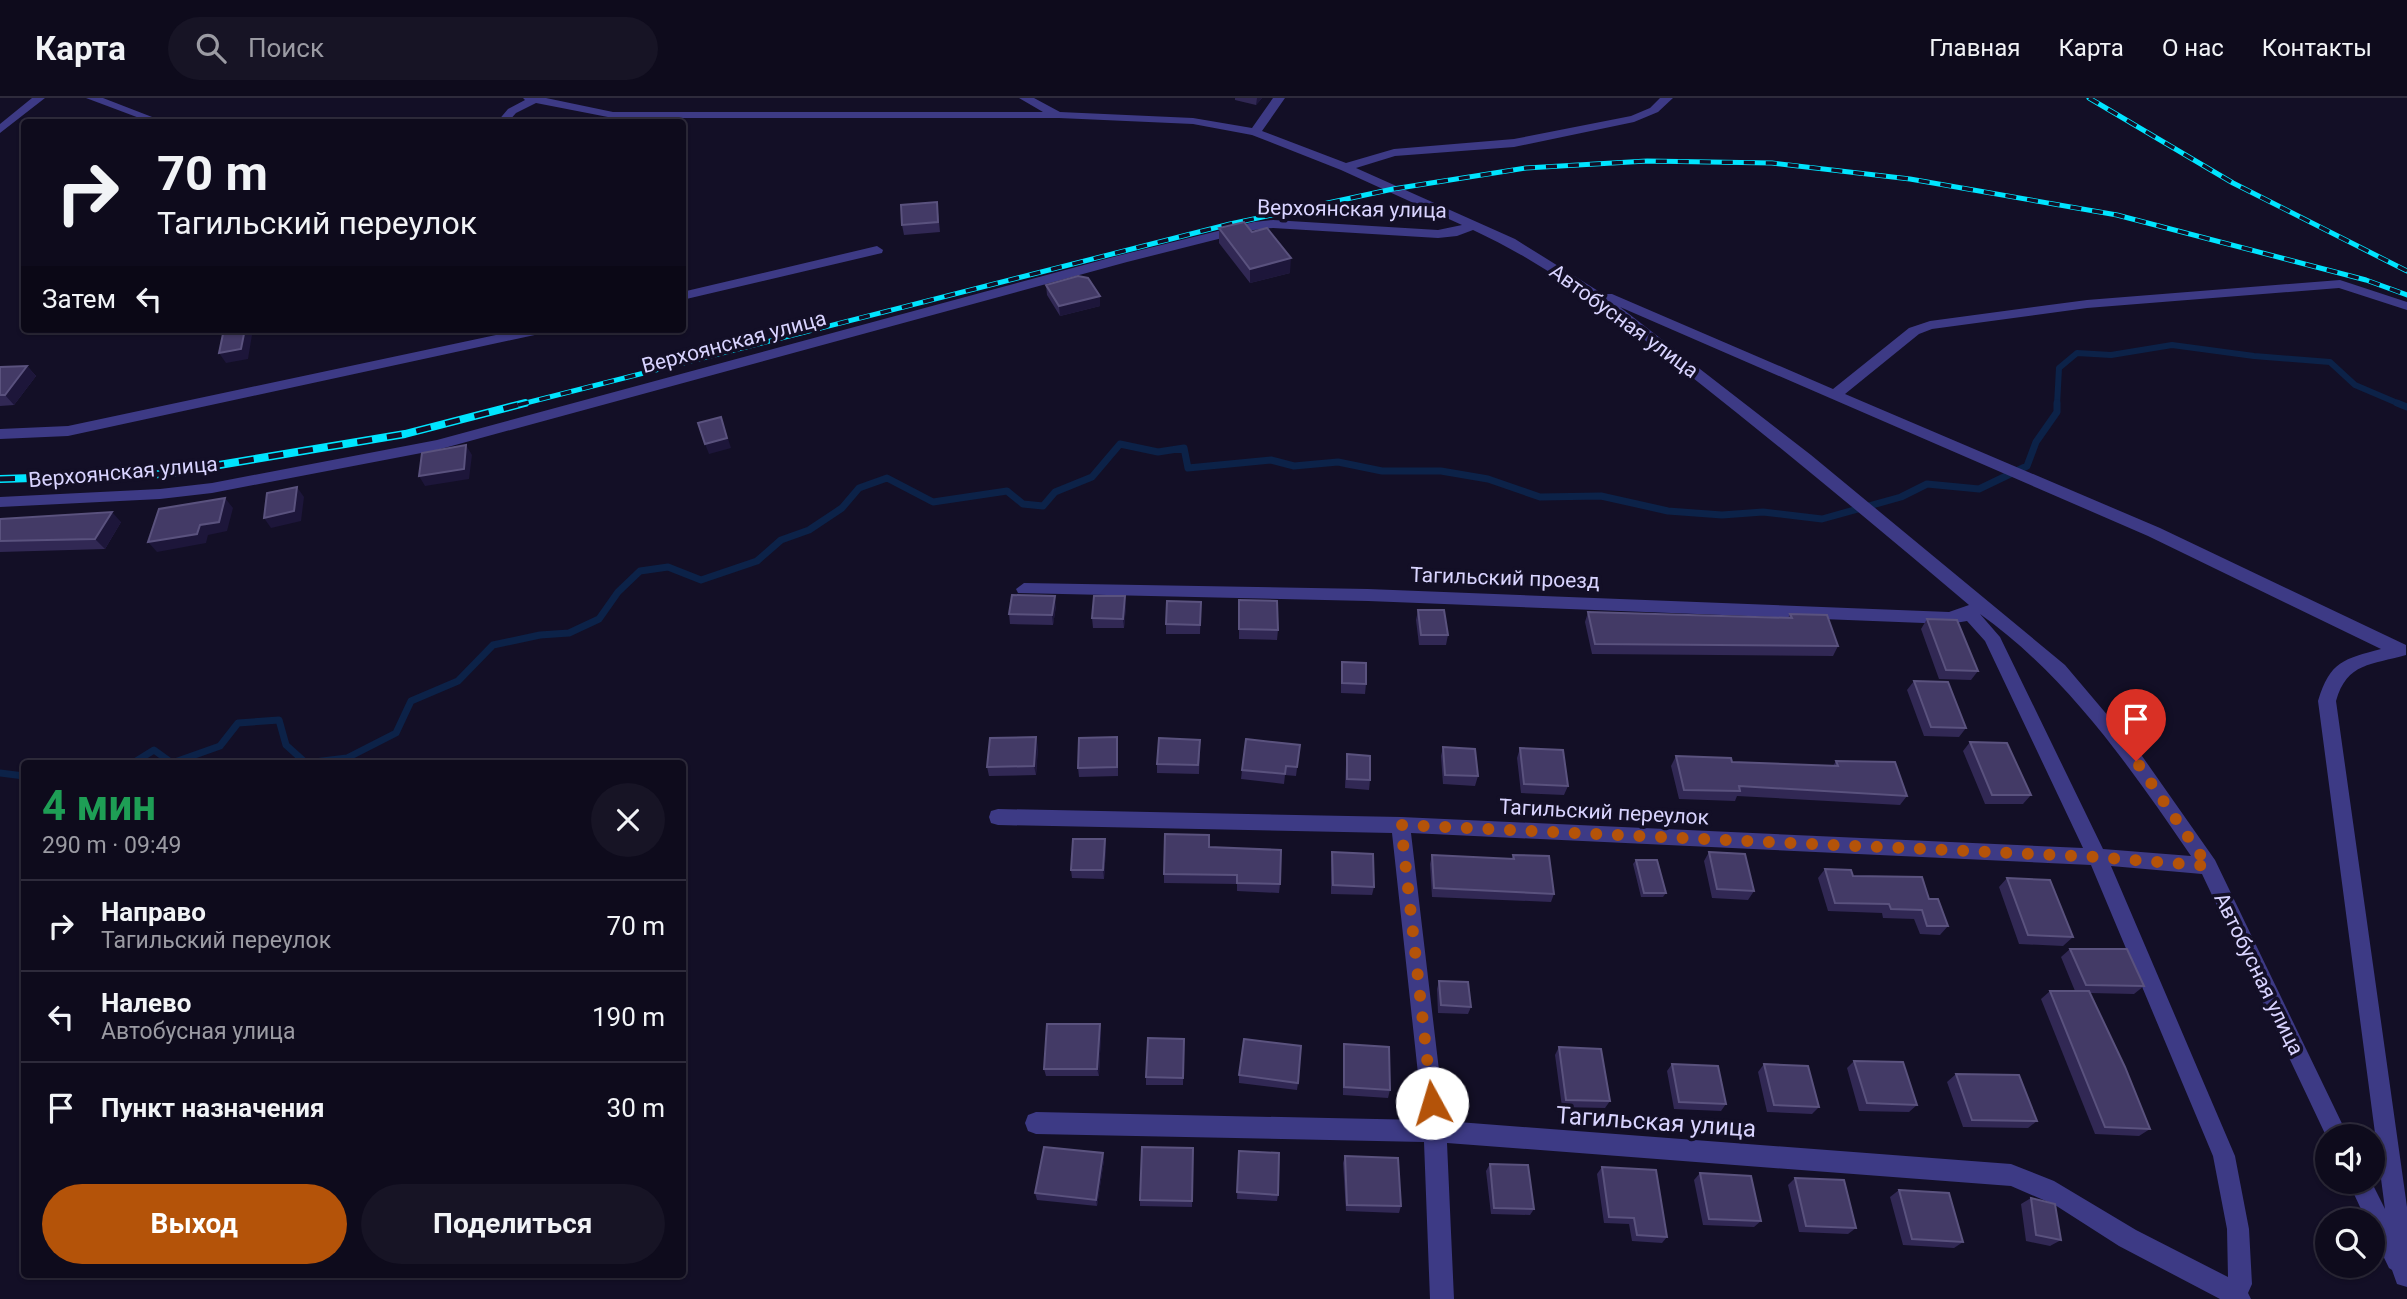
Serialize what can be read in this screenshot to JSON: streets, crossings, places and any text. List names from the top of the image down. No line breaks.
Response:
{"streets":{"street":["Верхоянская улица","Автобусная улица","Тагильский проезд","Тагильский переулок","Тагильская улица"]},"crossings":[["Верхоянская улица","Автобусная улица"],["Автобусная улица","Тагильский проезд"],["Автобусная улица","Тагильский переулок"]],"page":{"header":"Карта","search":"Поиск","nav":["Главная","Карта","О нас","Контакты"],"turn":["70 m","Тагильский переулок"],"then":"Затем","heading":["4 мин","290 m · 09:49"],"list":[{"name":"Направо","note":"Тагильский переулок","value":"70 m"},{"name":"Налево","note":"Автобусная улица","value":"190 m"},{"name":"Пункт назначения","value":"30 m"}],"buttons":["Выход","Поделиться"]}}
